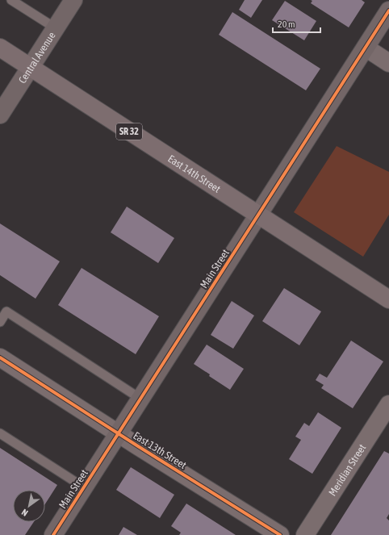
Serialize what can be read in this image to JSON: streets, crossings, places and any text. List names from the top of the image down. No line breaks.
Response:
{"streets":{"main road":["SR 32","East 14th Street"],"street":["Central Avenue","Main Street","East 13th Street","Meridian Street"]},"crossings":[["Central Avenue","East 14th Street"],["East 14th Street","Main Street"],["Main Street","East 13th Street"]],"scale_bar":"20 m","north":"bottom left"}
